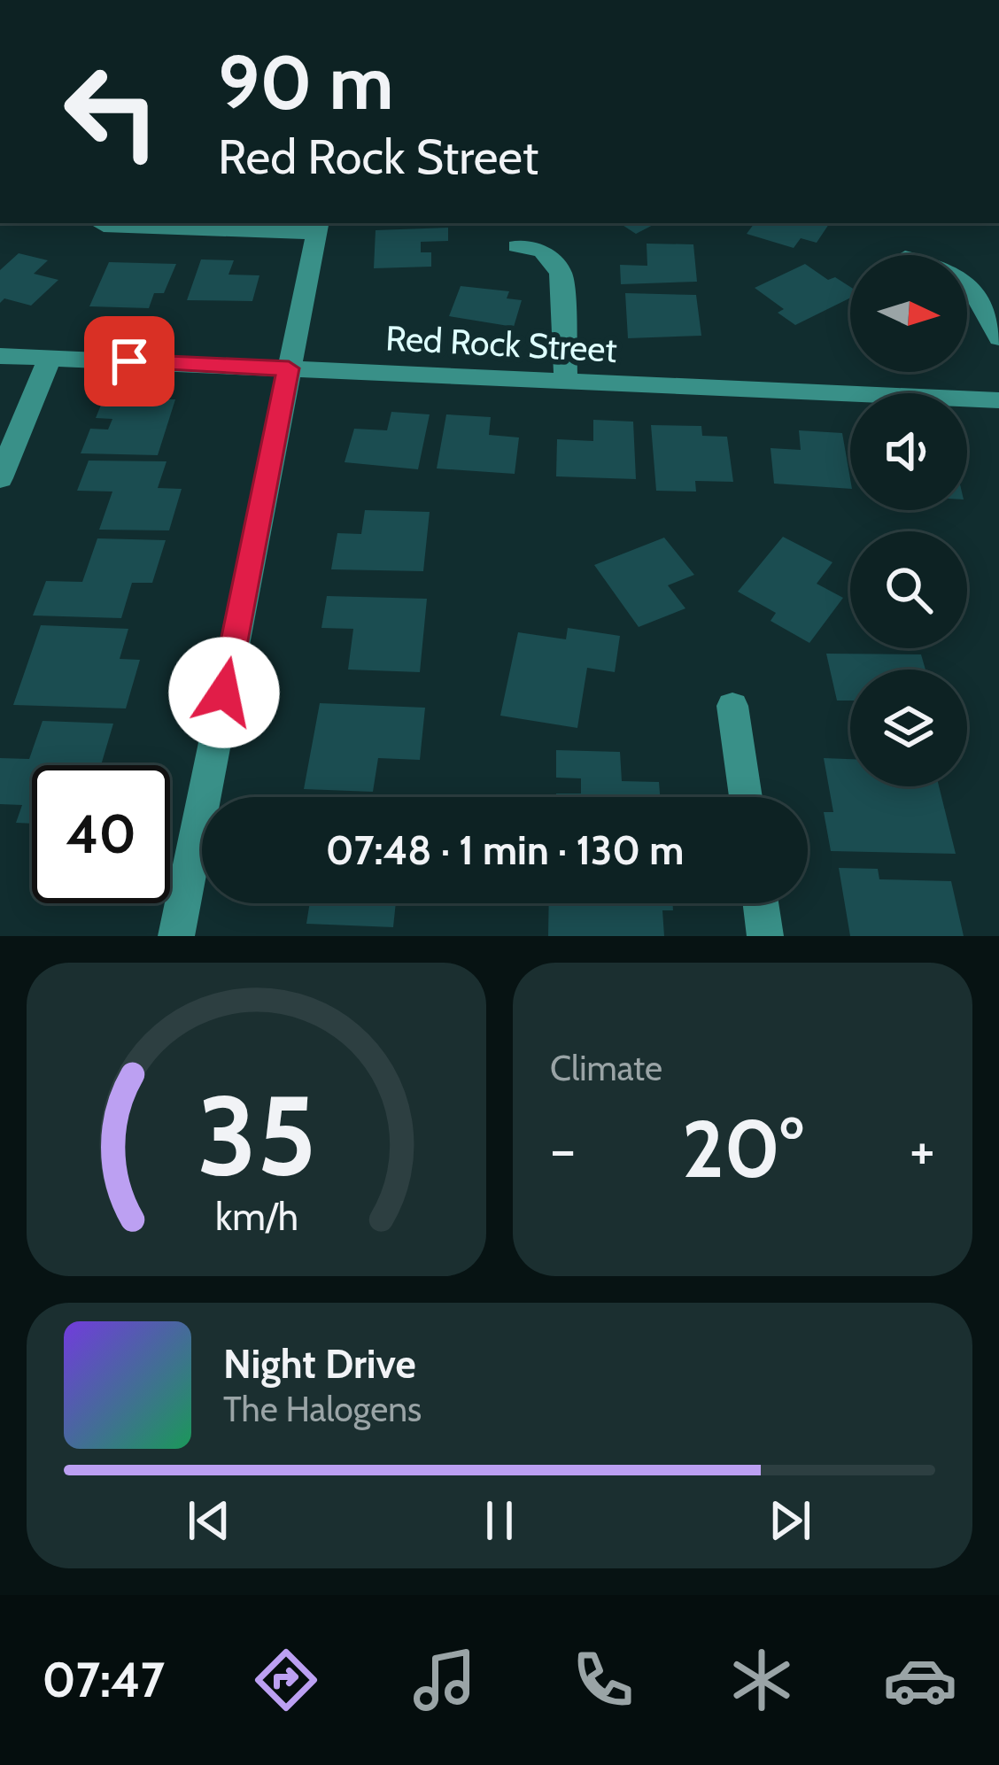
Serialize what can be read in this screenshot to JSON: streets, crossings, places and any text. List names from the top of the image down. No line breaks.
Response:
{"streets":{"street":["Red Rock Street"]},"north":"right","page":{"turn":["90 m","Red Rock Street"],"limit":"40","trip":"07:48 · 1 min · 130 m","tile":"Climate","heat":["−","20°","+"],"song":["Night Drive","The Halogens"],"tabs":"07:47","gauge":["35","km/h"]}}
